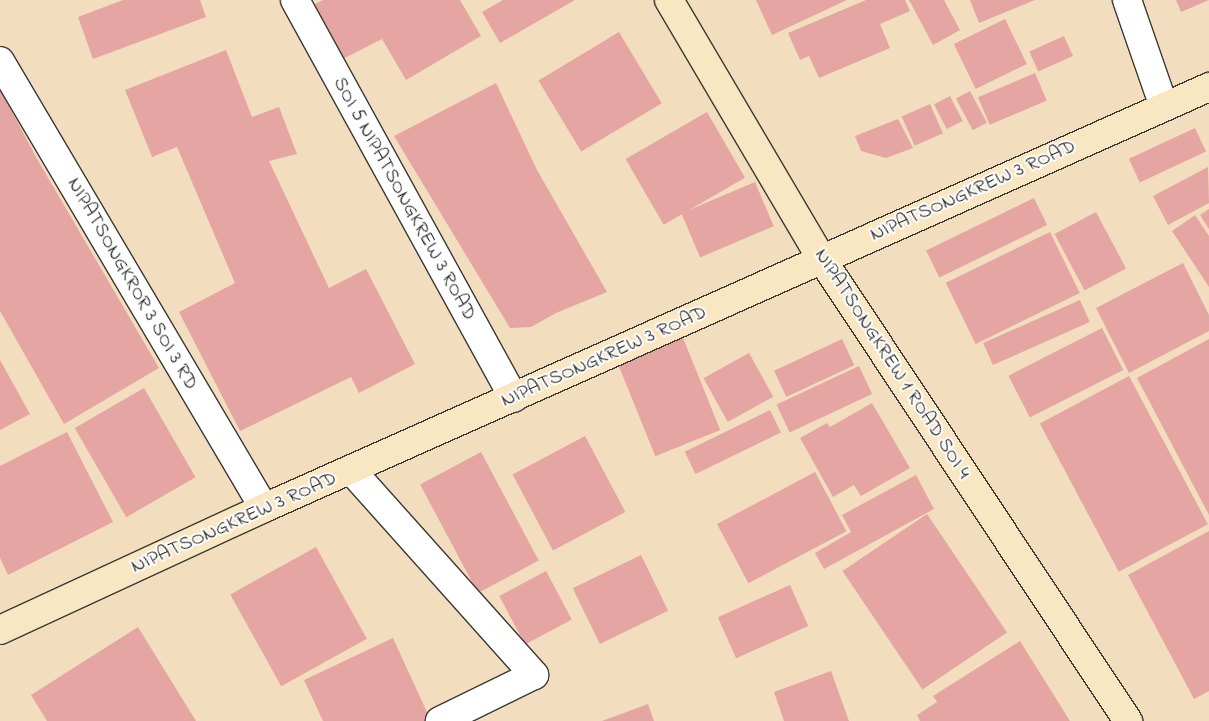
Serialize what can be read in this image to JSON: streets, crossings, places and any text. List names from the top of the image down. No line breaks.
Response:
{"streets":{"street":["NIPATSONGKREW 3 ROAD","SOI 5 NIPATSONGKREW 3 ROAD","NIPATSONGKROR 3 SOI 3 RD","NIPATSONGKREW 1 ROAD SOI 4"]},"crossings":[["NIPATSONGKREW 3 ROAD","SOI 5 NIPATSONGKREW 3 ROAD"],["NIPATSONGKREW 3 ROAD","NIPATSONGKROR 3 SOI 3 RD"],["NIPATSONGKREW 3 ROAD","NIPATSONGKREW 1 ROAD SOI 4"]]}
